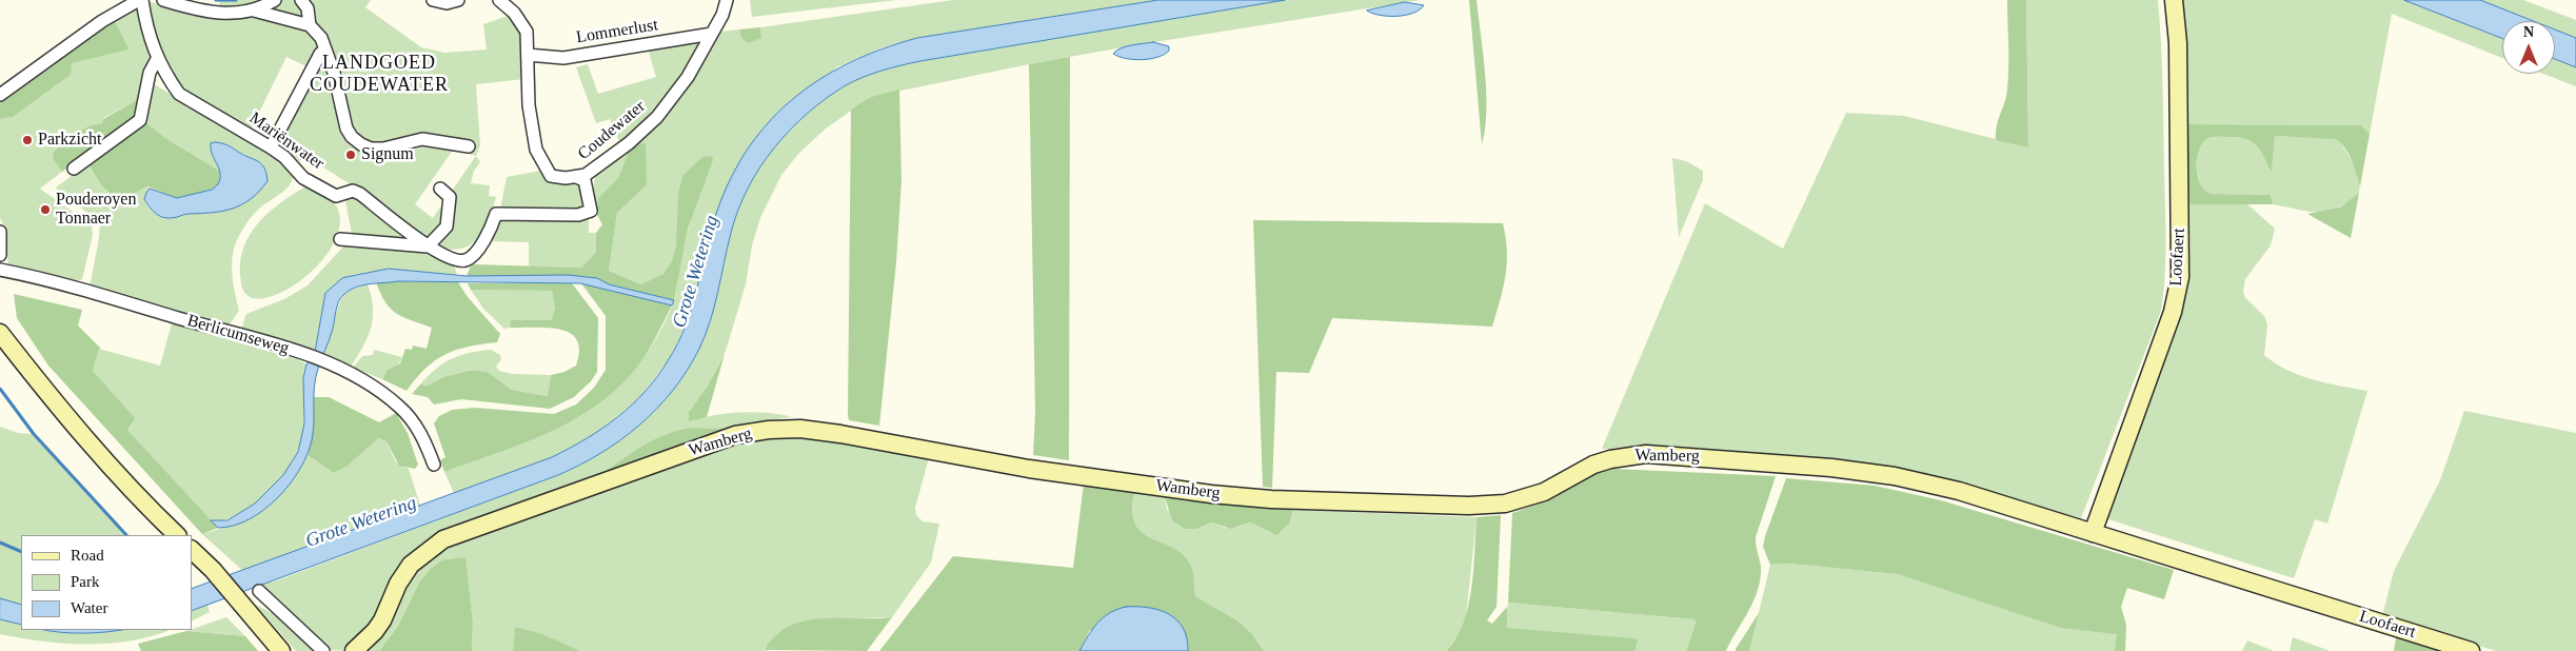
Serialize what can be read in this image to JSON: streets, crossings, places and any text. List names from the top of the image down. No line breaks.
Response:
{"streets":{"street":["Lommerlust","Coudewater","Mariënwater","Loofaert","Berlicumseweg","Wamberg"]},"crossings":[["Lommerlust","Coudewater"],["Coudewater","Mariënwater"],["Loofaert","Wamberg"]],"districts":["LANDGOED COUDEWATER"],"water":["Grote Wetering"],"places":["Parkzicht","Signum","Pouderoyen Tonnaer"],"legend":["Road","Park","Water"],"north":"top"}
